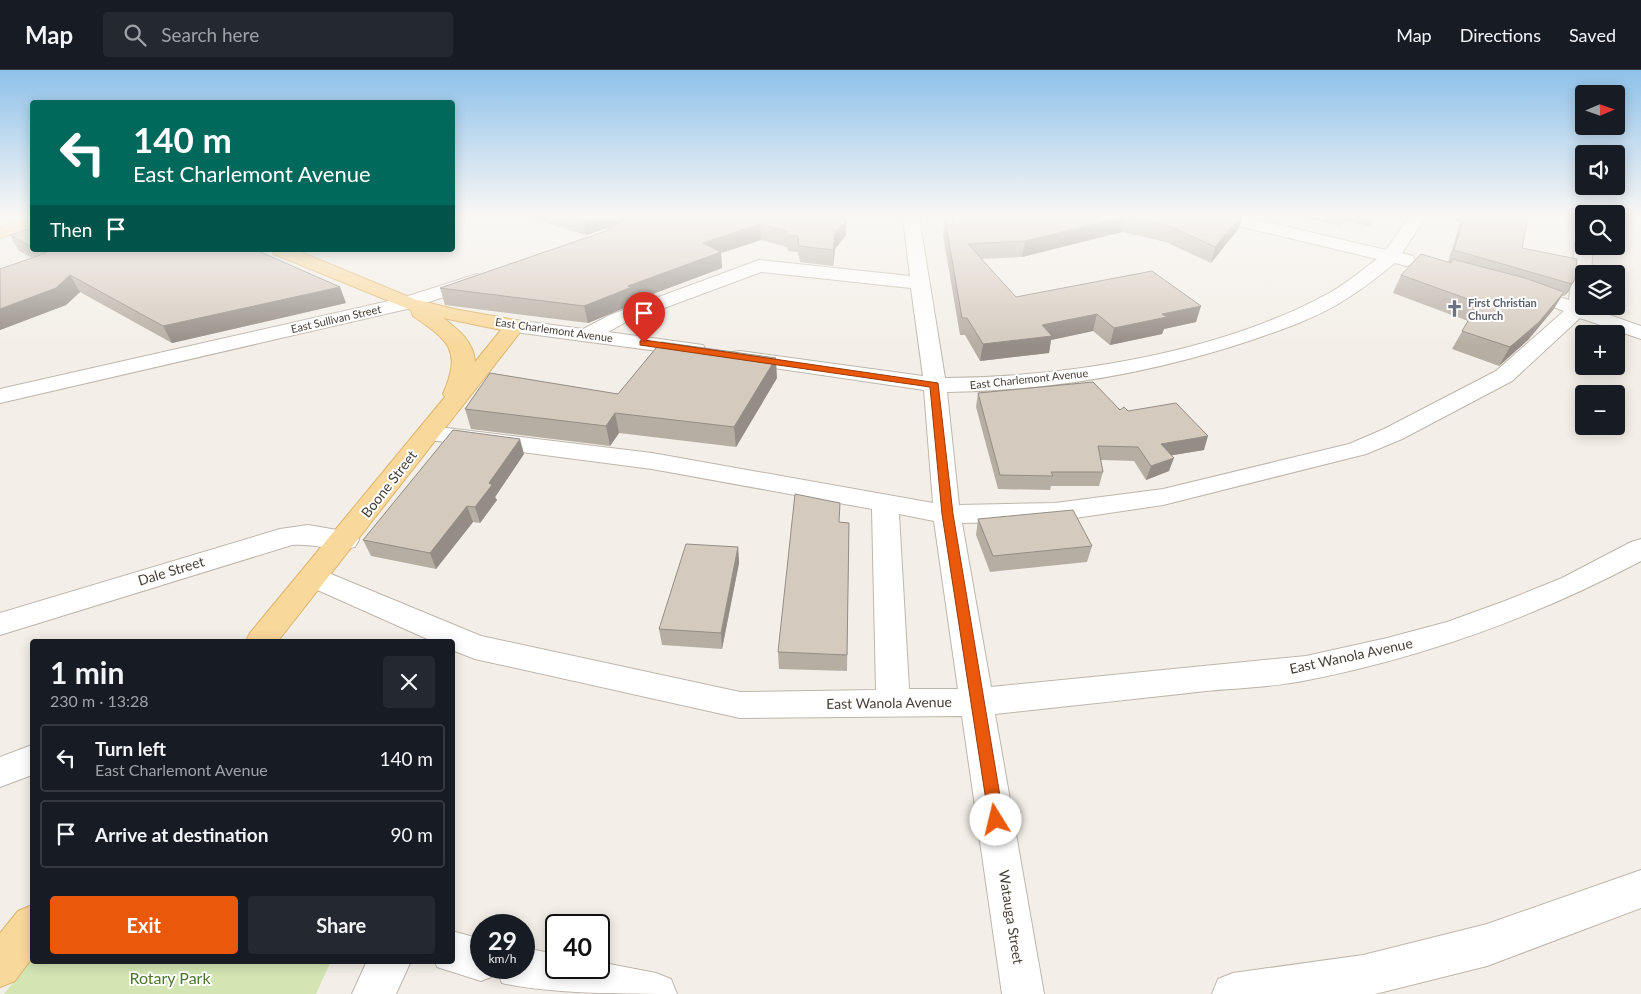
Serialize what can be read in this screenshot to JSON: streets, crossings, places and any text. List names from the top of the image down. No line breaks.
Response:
{"streets":{"main road":["East Charlemont Avenue","Boone Street"],"street":["East Sullivan Street","Dale Street","East Wanola Avenue","Watauga Street"]},"crossings":[["East Sullivan Street","East Charlemont Avenue"],["East Charlemont Avenue","Boone Street"],["East Charlemont Avenue","Watauga Street"],["Boone Street","Dale Street"],["Boone Street","East Wanola Avenue"],["East Wanola Avenue","Watauga Street"]],"parks":["Rotary Park"],"places":{"church":["First Christian Church"]},"north":"right","page":{"header":"Map","search":"Search here","nav":["Map","Directions","Saved"],"map_buttons":["+","−"],"turn":["140 m","East Charlemont Avenue"],"then":"Then","heading":["1 min","230 m · 13:28"],"list":[{"name":"Turn left","note":"East Charlemont Avenue","value":"140 m"},{"name":"Arrive at destination","value":"90 m"}],"buttons":["Exit","Share"],"speed":"29 km/h","limit":"40"}}
